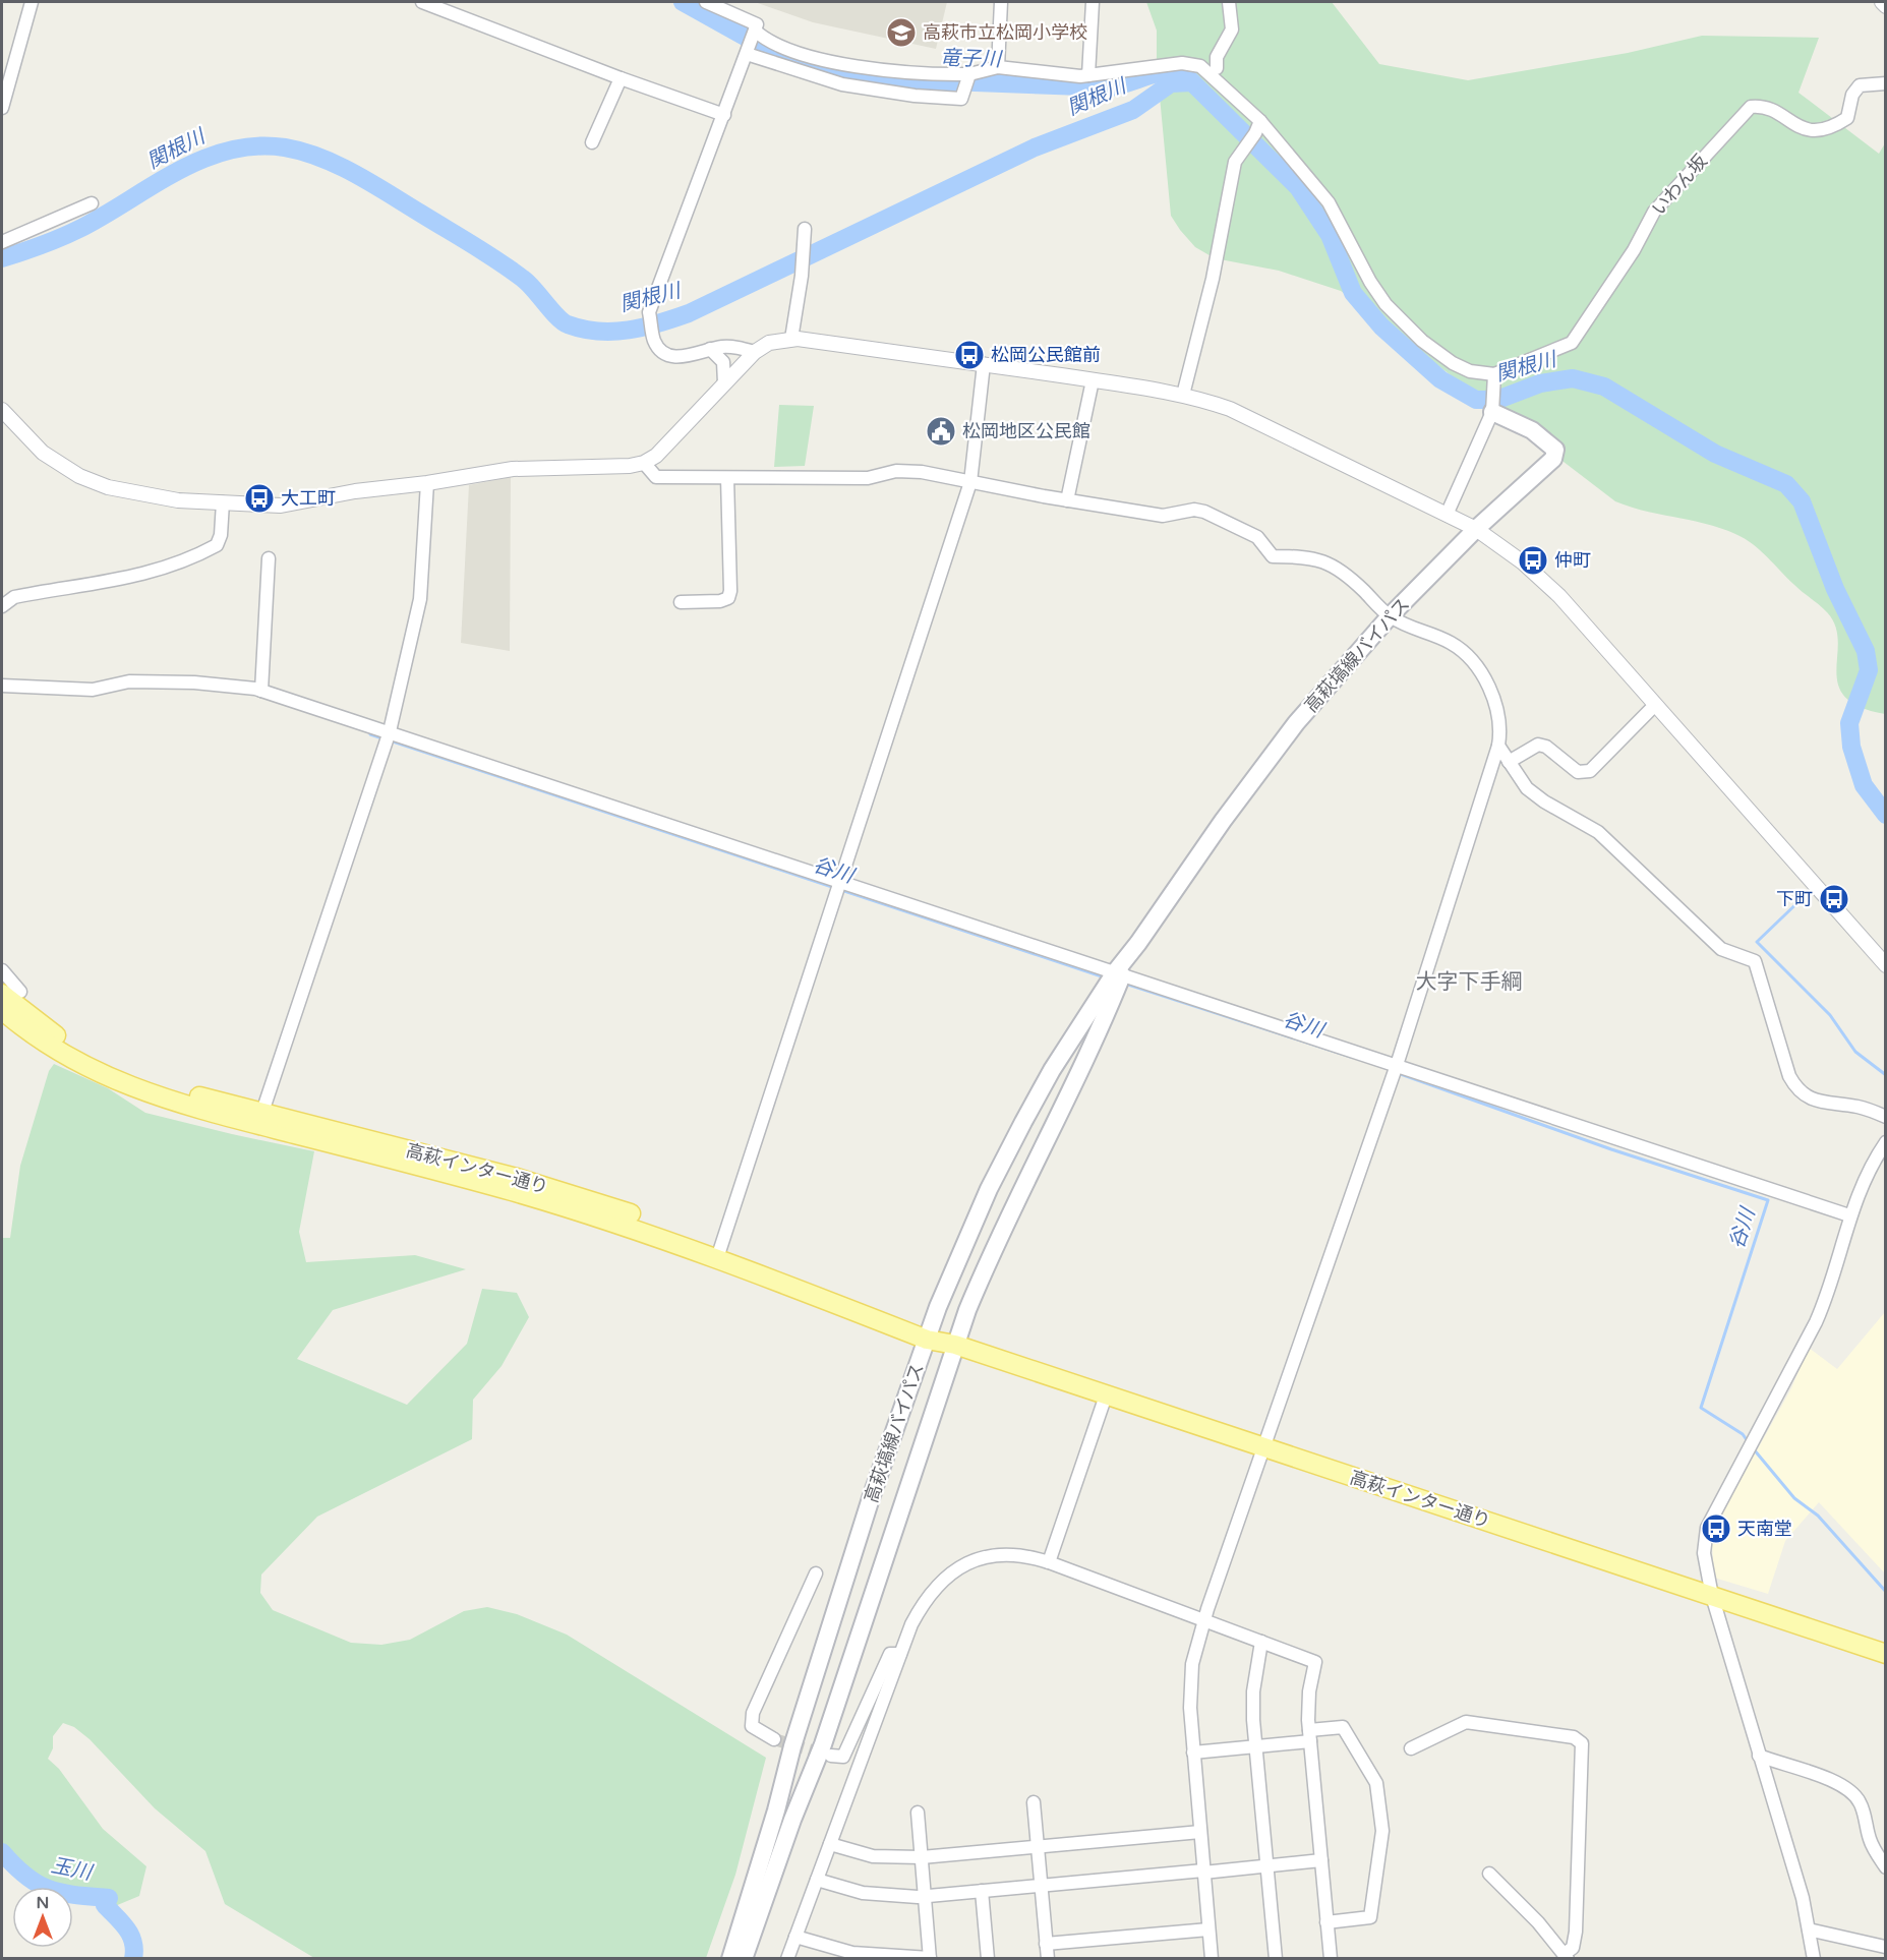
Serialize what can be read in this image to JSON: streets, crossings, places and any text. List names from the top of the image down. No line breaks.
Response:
{"streets":{"main road":["高萩塙線バイパス","高萩インター通り"],"street":["いわん坂"]},"crossings":[["高萩塙線バイパス","高萩インター通り"]],"districts":["大字下手綱"],"water":["竜子川","関根川","谷川","玉川"],"places":{"school or university":["高萩市立松岡小学校"],"bus stop":["松岡公民館前","大工町","仲町","下町","天南堂"],"public building":["松岡地区公民館"]},"north":"top"}
